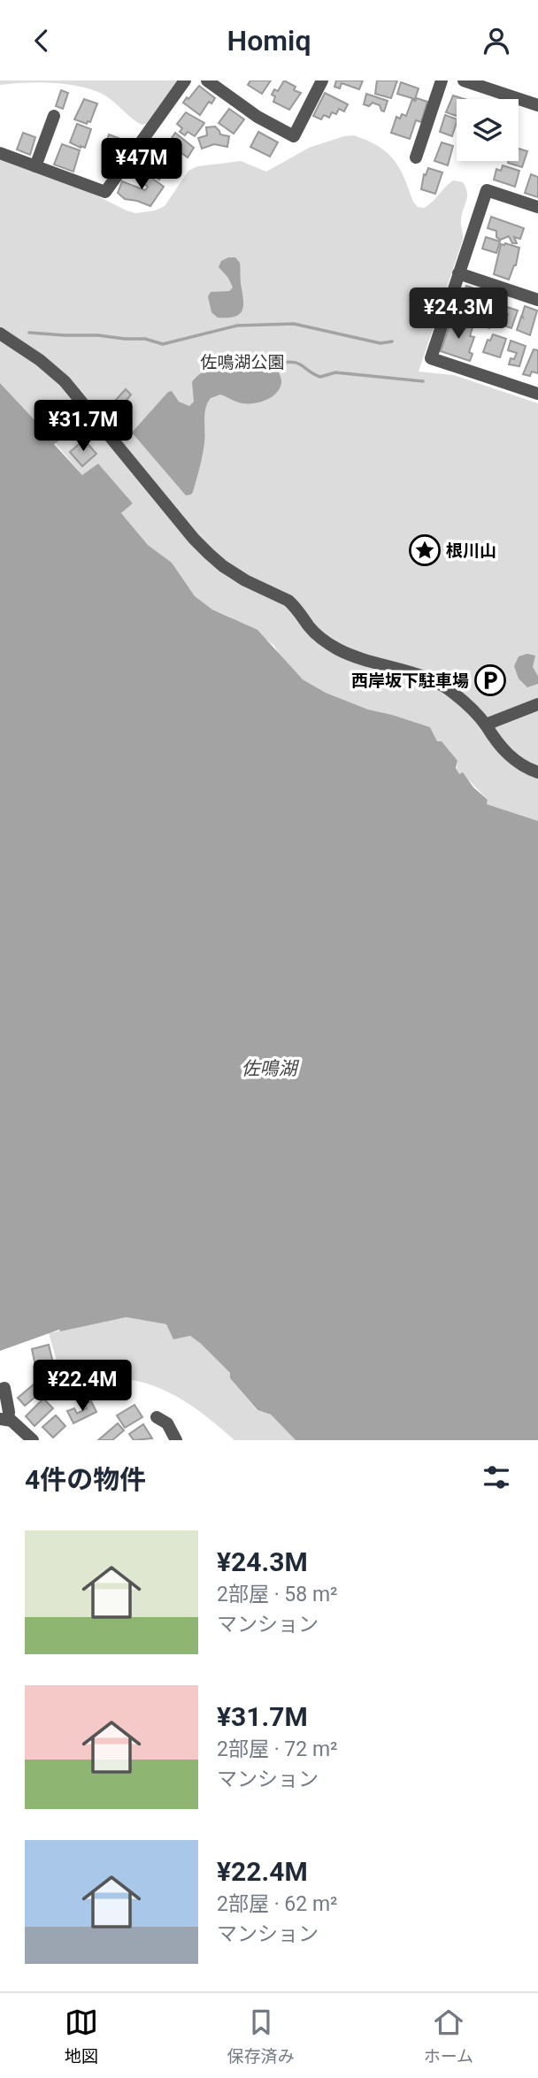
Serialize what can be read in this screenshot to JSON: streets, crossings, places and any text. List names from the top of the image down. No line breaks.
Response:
{"water":["佐鳴湖"],"parks":["佐鳴湖公園"],"places":{"place":["根川山"],"parking":["西岸坂下駐車場"]},"page":{"header":"Homiq","price":["¥47M","¥24.3M","¥31.7M","¥22.4M"],"heading":"4件の物件","list":[{"name":"¥24.3M","note":"2部屋 · 58 m² · マンション"},{"name":"¥31.7M","note":"2部屋 · 72 m² · マンション"},{"name":"¥22.4M","note":"2部屋 · 62 m² · マンション"}],"tabs":["地図","保存済み","ホーム"]}}
